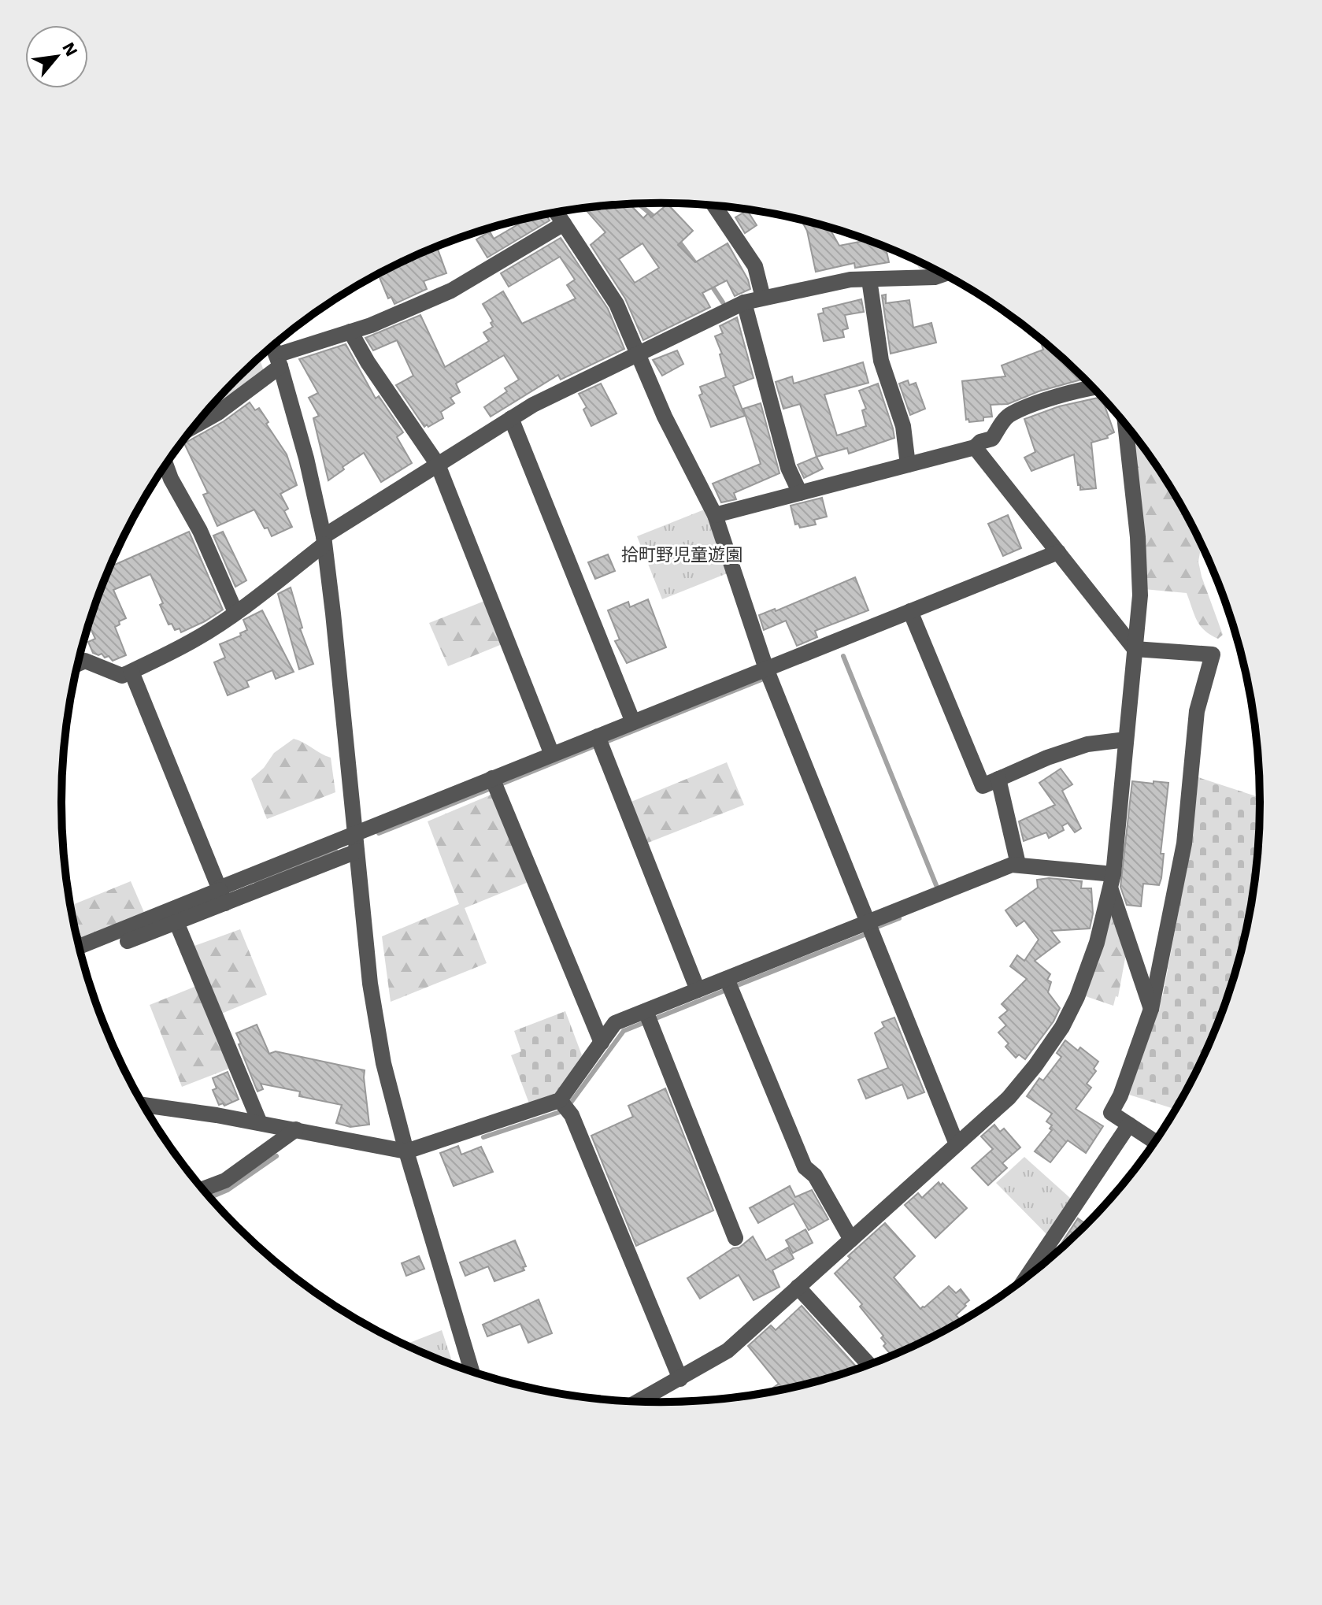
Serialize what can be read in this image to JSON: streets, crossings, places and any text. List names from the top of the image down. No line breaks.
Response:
{"parks":["拾町野児童遊園"],"north":"top right"}
